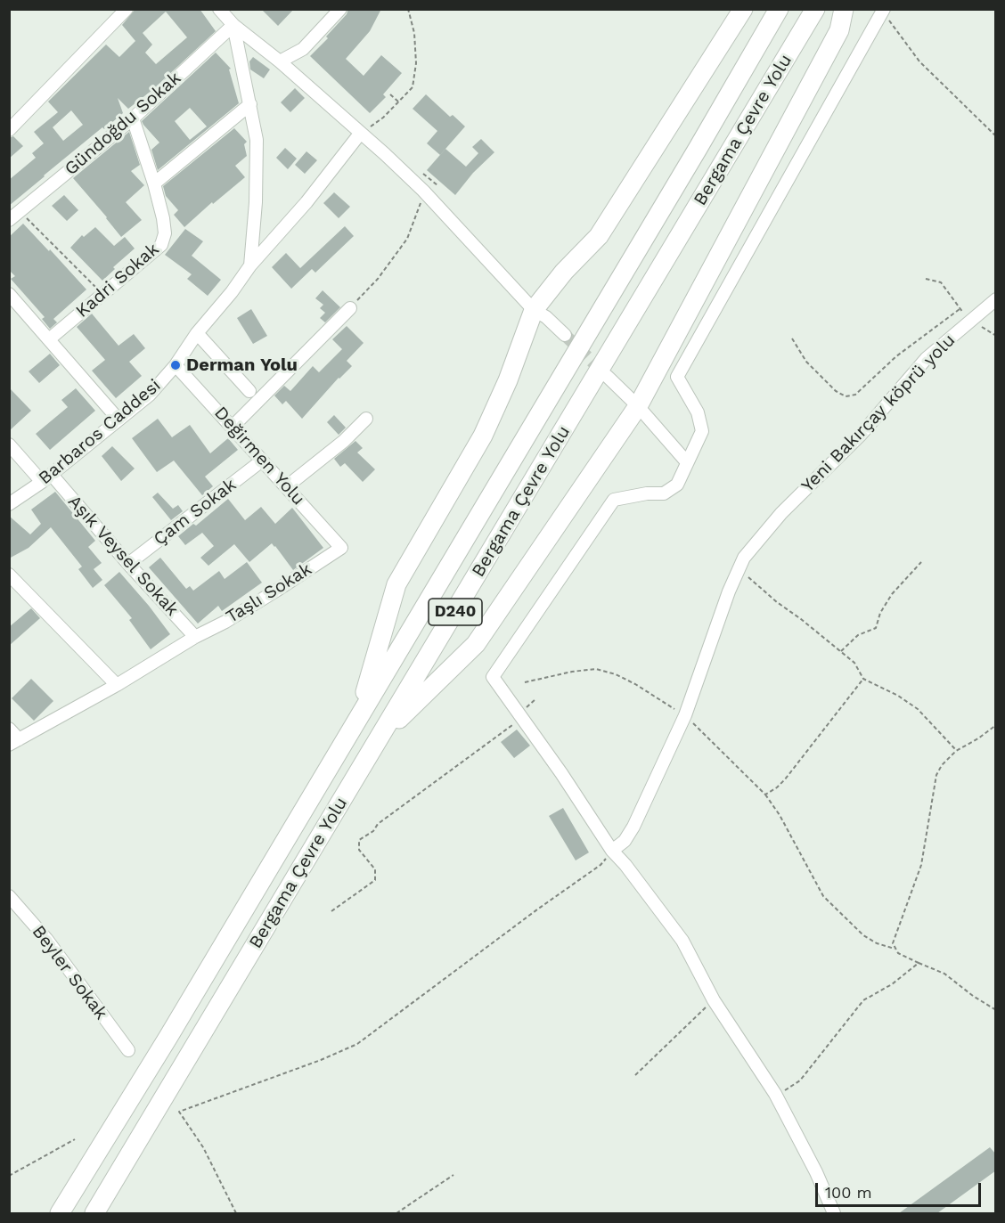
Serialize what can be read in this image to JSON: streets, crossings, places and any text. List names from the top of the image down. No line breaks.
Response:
{"streets":{"highway":["Bergama Çevre Yolu","D240"],"street":["Gündoğdu Sokak","Kadri Sokak","Yeni Bakırçay köprü yolu","Barbaros Caddesi","Değirmen Yolu","Çam Sokak","Aşık Veysel Sokak","Taşlı Sokak","Beyler Sokak"]},"crossings":[["Gündoğdu Sokak","Kadri Sokak"],["Barbaros Caddesi","Değirmen Yolu"],["Barbaros Caddesi","Aşık Veysel Sokak"],["Değirmen Yolu","Çam Sokak"],["Değirmen Yolu","Taşlı Sokak"],["Çam Sokak","Aşık Veysel Sokak"],["Aşık Veysel Sokak","Taşlı Sokak"]],"places":["Derman Yolu"],"scale_bar":"100 m"}
